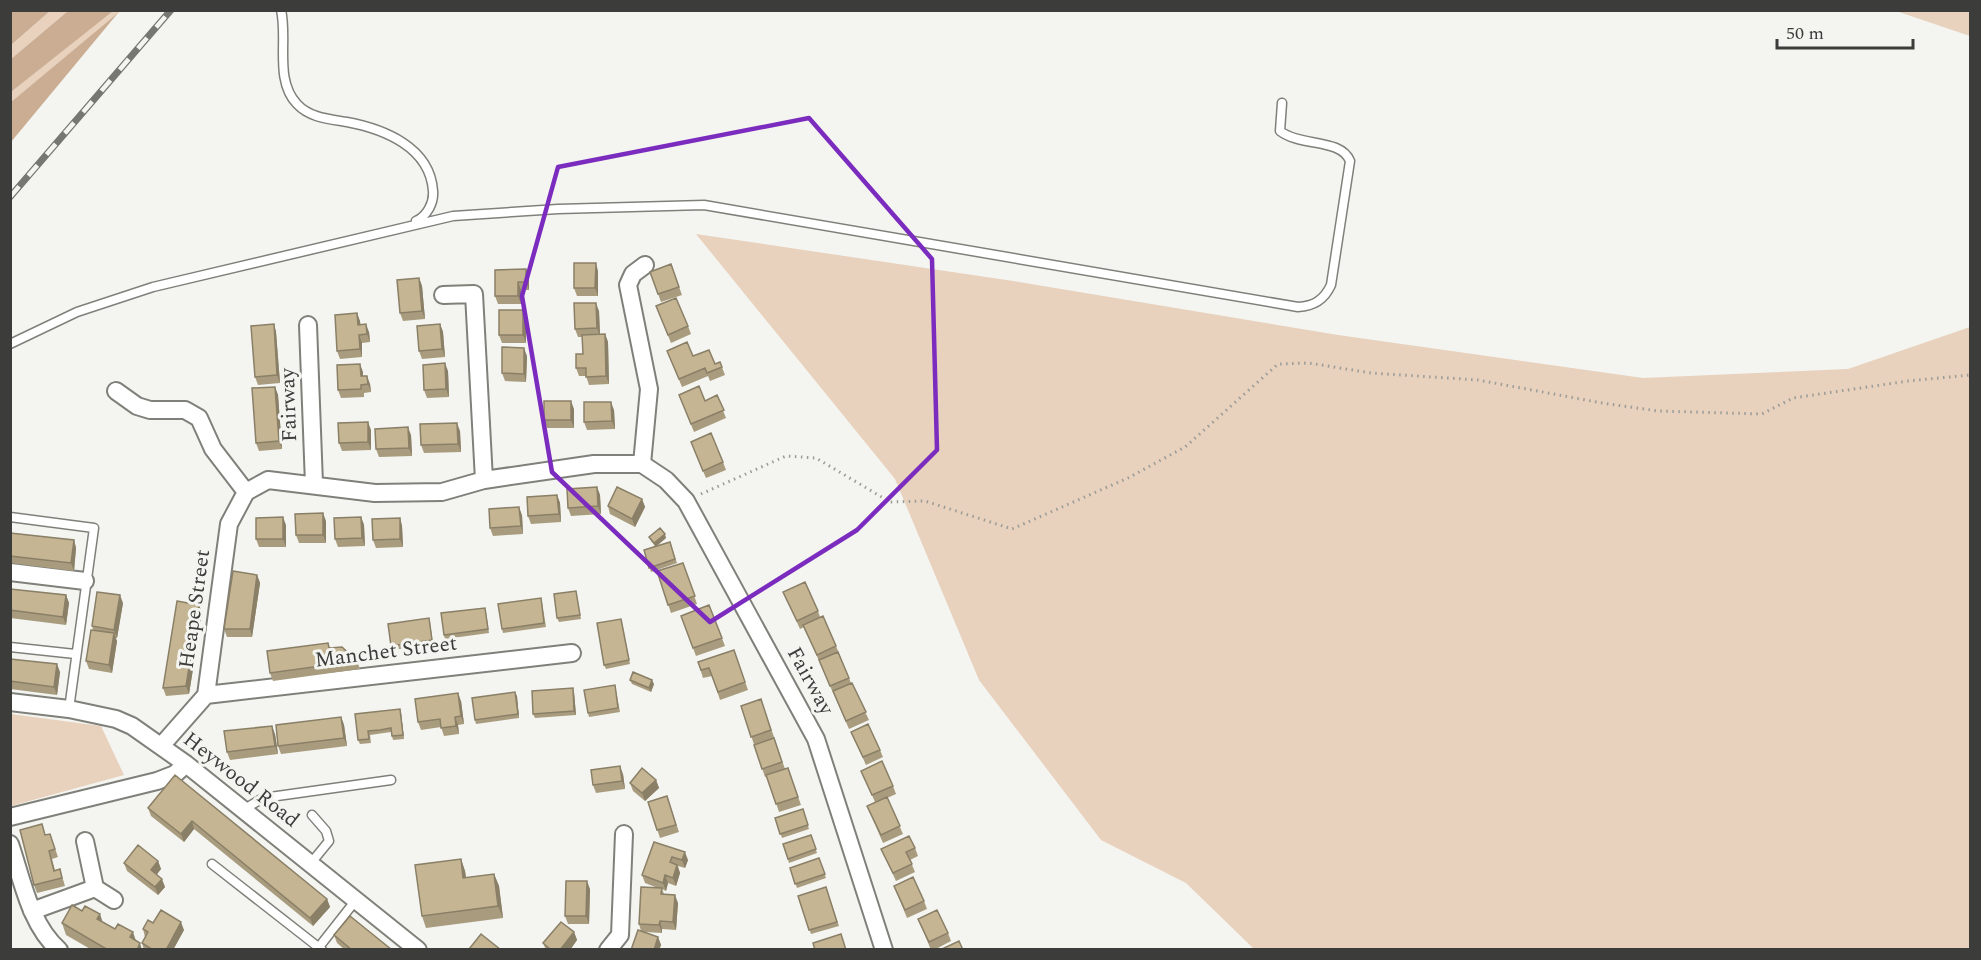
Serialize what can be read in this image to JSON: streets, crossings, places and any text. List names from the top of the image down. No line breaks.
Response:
{"streets":{"street":["Fairway","Heape Street","Manchet Street","Heywood Road"]},"crossings":[["Heape Street","Manchet Street"],["Heape Street","Heywood Road"]],"scale_bar":"50 m"}
